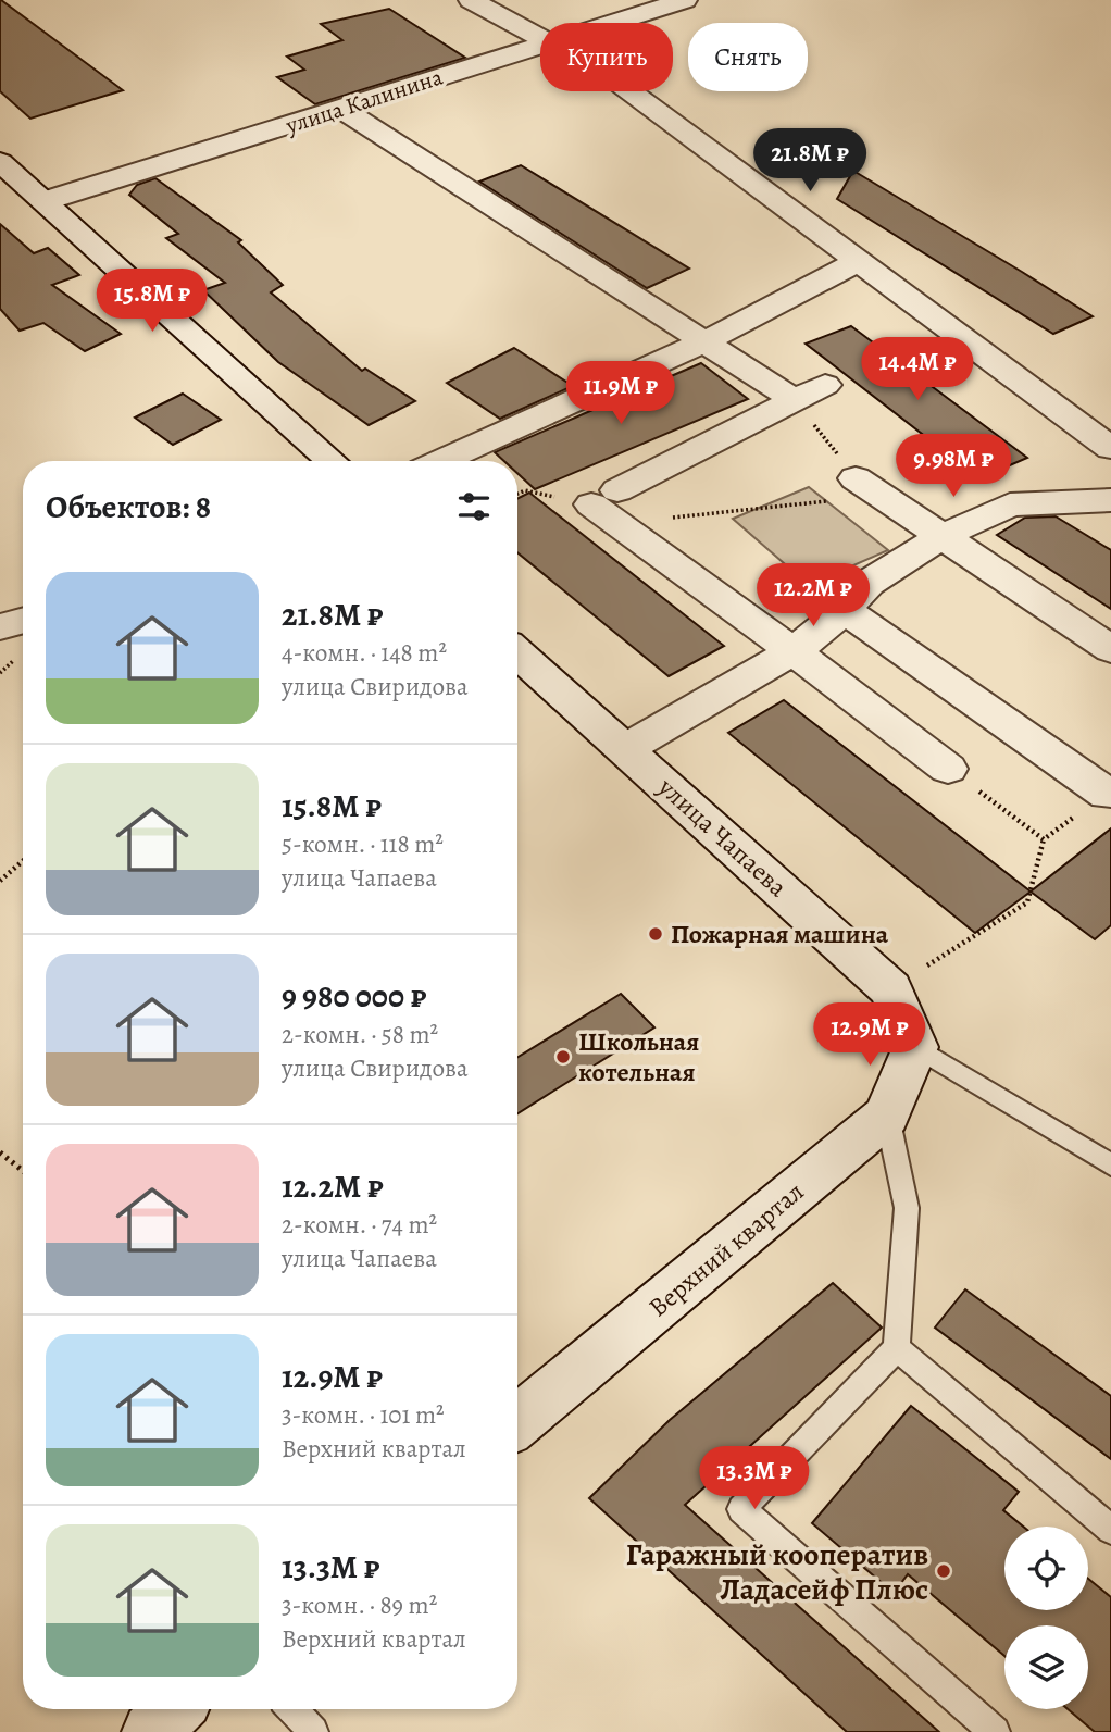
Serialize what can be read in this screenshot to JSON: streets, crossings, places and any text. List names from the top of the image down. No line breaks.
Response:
{"streets":{"street":["улица Калинина","улица Чапаева","Верхний квартал"]},"crossings":[["улица Чапаева","Верхний квартал"]],"places":["Пожарная машина","Школьная котельная","Гаражный кооператив Ладасейф Плюс"],"page":{"chip":["Купить","Снять"],"price":["21.8M ₽","15.8M ₽","14.4M ₽","11.9M ₽","9.98M ₽","12.2M ₽","12.9M ₽","13.3M ₽"],"heading":"Объектов: 8","list":[{"name":"21.8M ₽","note":"4-комн. · 148 m² · улица Свиридова"},{"name":"15.8M ₽","note":"5-комн. · 118 m² · улица Чапаева"},{"name":"9 980 000 ₽","note":"2-комн. · 58 m² · улица Свиридова"},{"name":"12.2M ₽","note":"2-комн. · 74 m² · улица Чапаева"},{"name":"12.9M ₽","note":"3-комн. · 101 m² · Верхний квартал"},{"name":"13.3M ₽","note":"3-комн. · 89 m² · Верхний квартал"}]}}
